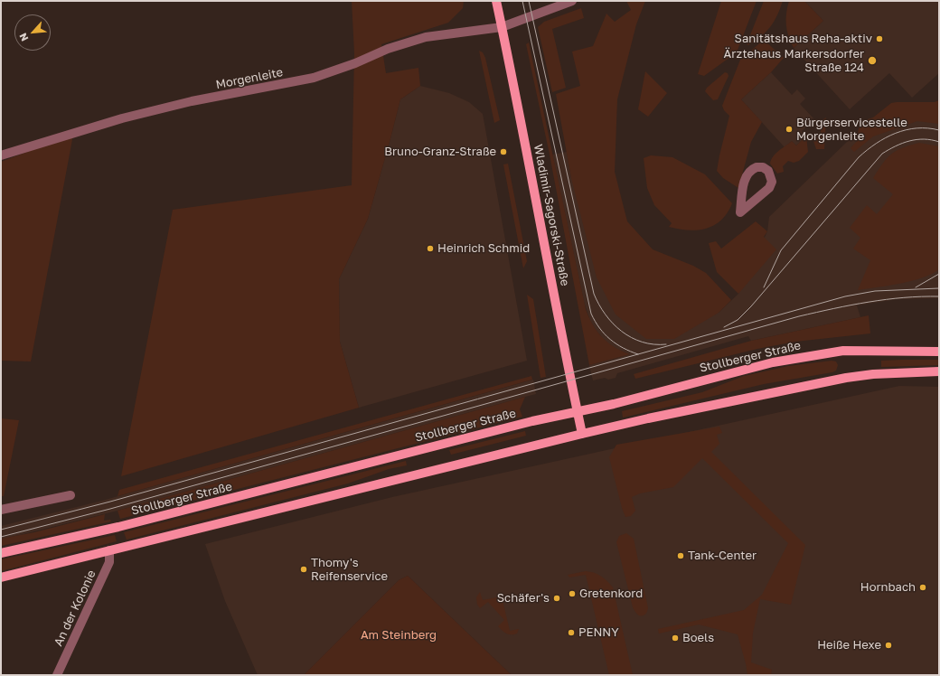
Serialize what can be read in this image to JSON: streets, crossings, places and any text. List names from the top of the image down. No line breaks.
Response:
{"streets":{"main road":["Wladimir-Sagorski-Straße","Stollberger Straße"],"street":["Morgenleite","An der Kolonie"]},"crossings":[["Morgenleite","Wladimir-Sagorski-Straße"],["Wladimir-Sagorski-Straße","Stollberger Straße"]],"parks":["Am Steinberg"],"places":["Sanitätshaus Reha-aktiv","Ärztehaus Markersdorfer Straße 124","Bürgerservicestelle Morgenleite","Bruno-Granz-Straße","Heinrich Schmid","Tank-Center","Thomy's Reifenservice","Hornbach","Gretenkord","Schäfer's","PENNY","Boels","Heiße Hexe"],"north":"bottom left"}
